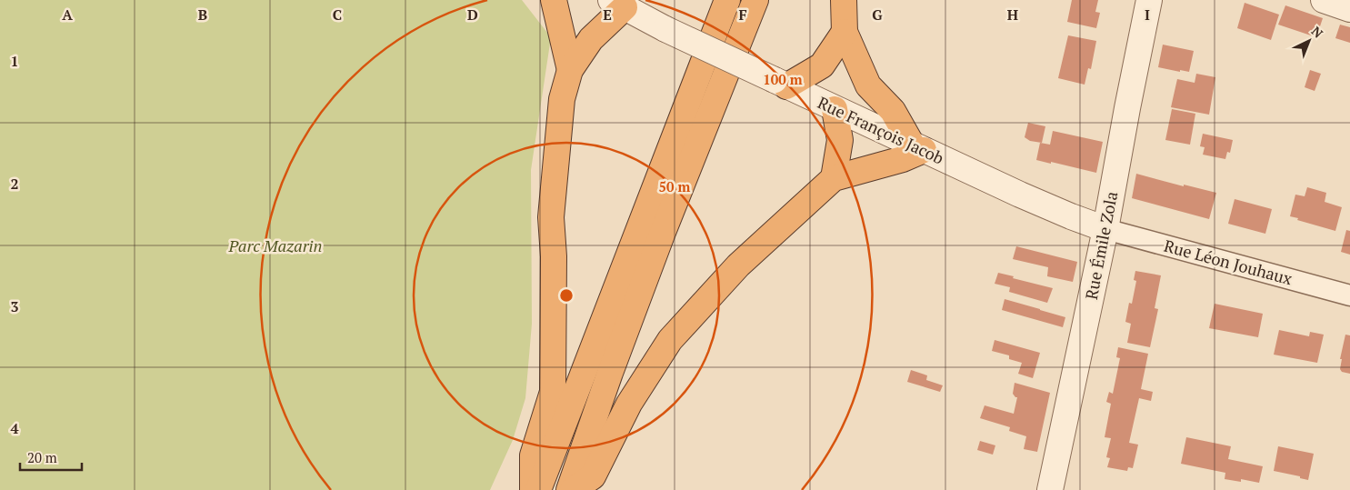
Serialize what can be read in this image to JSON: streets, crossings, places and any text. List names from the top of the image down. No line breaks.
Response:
{"streets":{"street":["Rue François Jacob","Rue Émile Zola","Rue Léon Jouhaux"]},"crossings":[["Rue François Jacob","Rue Émile Zola"],["Rue François Jacob","Rue Léon Jouhaux"],["Rue Émile Zola","Rue Léon Jouhaux"]],"parks":["Parc Mazarin"],"scale_bar":"20 m","north":"top right","grid":{"columns":["A","B","C","D","E","F","G","H","I"],"rows":["1","2","3","4"]},"rings":["100 m","50 m"]}
